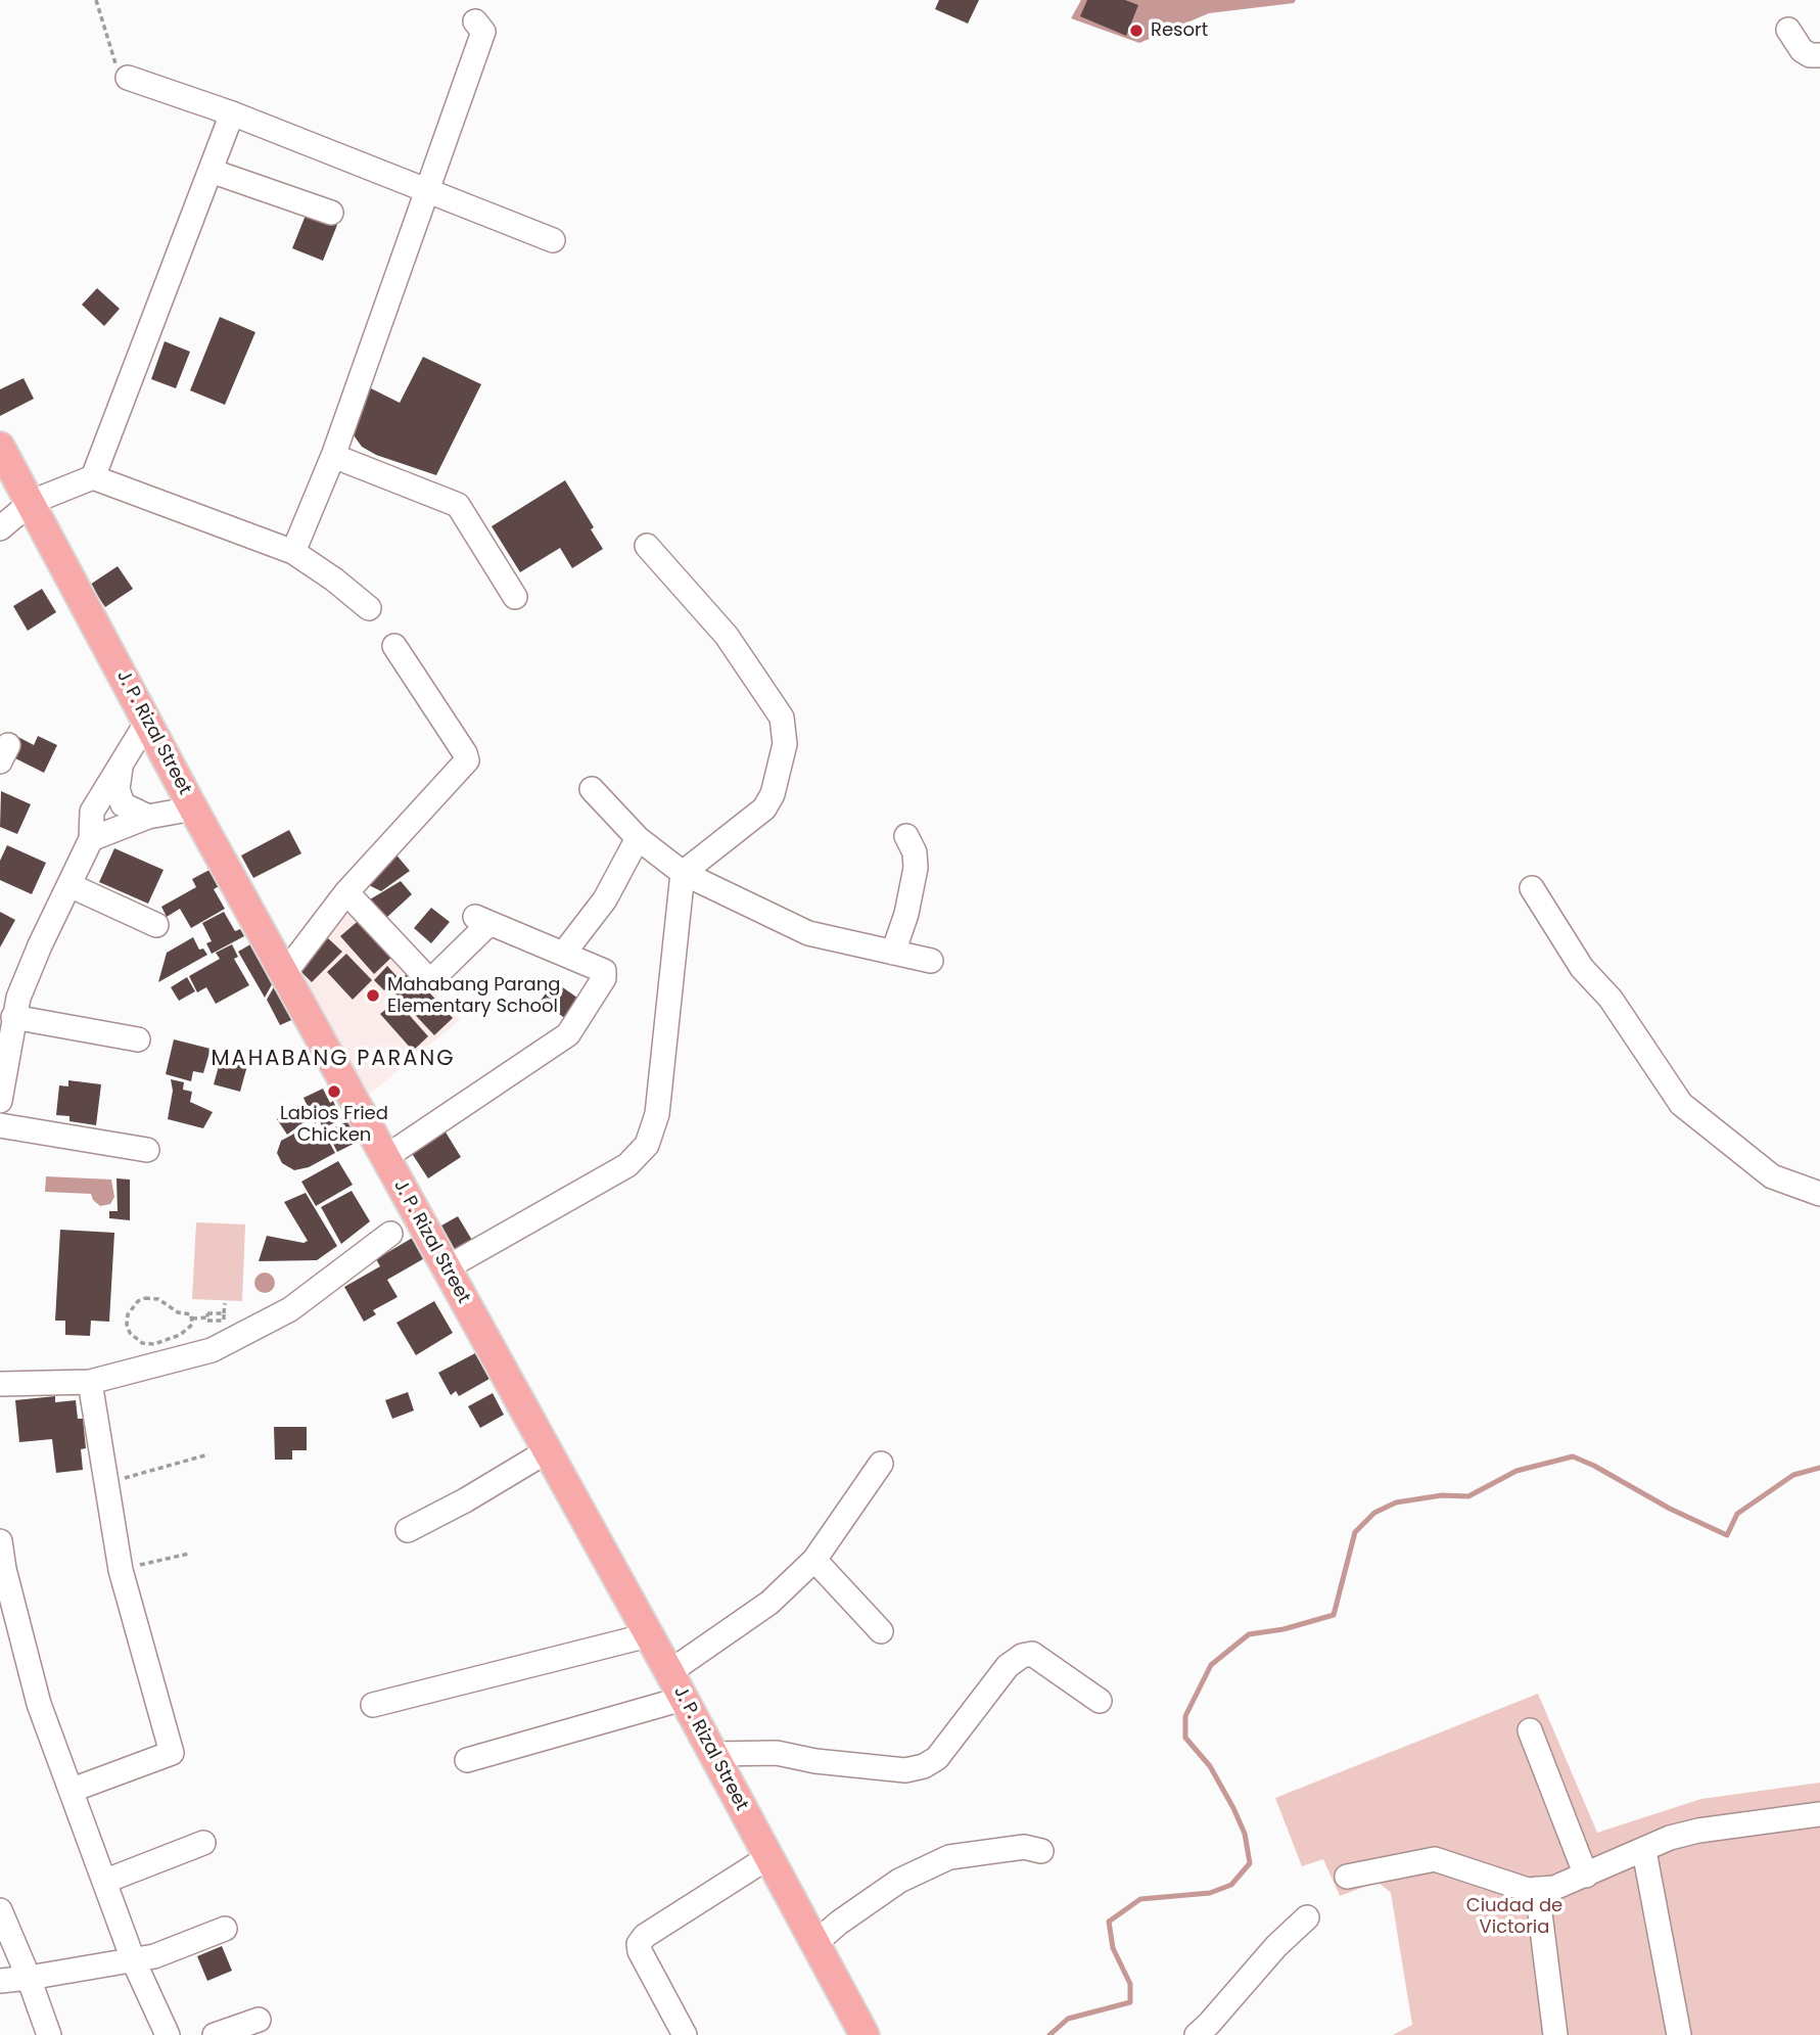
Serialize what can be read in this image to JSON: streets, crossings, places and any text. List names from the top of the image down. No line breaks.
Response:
{"streets":{"main road":["J. P. Rizal Street"]},"districts":["MAHABANG PARANG"],"parks":["Ciudad de Victoria"],"places":["Resort","Mahabang Parang Elementary School","Labios Fried Chicken"]}
